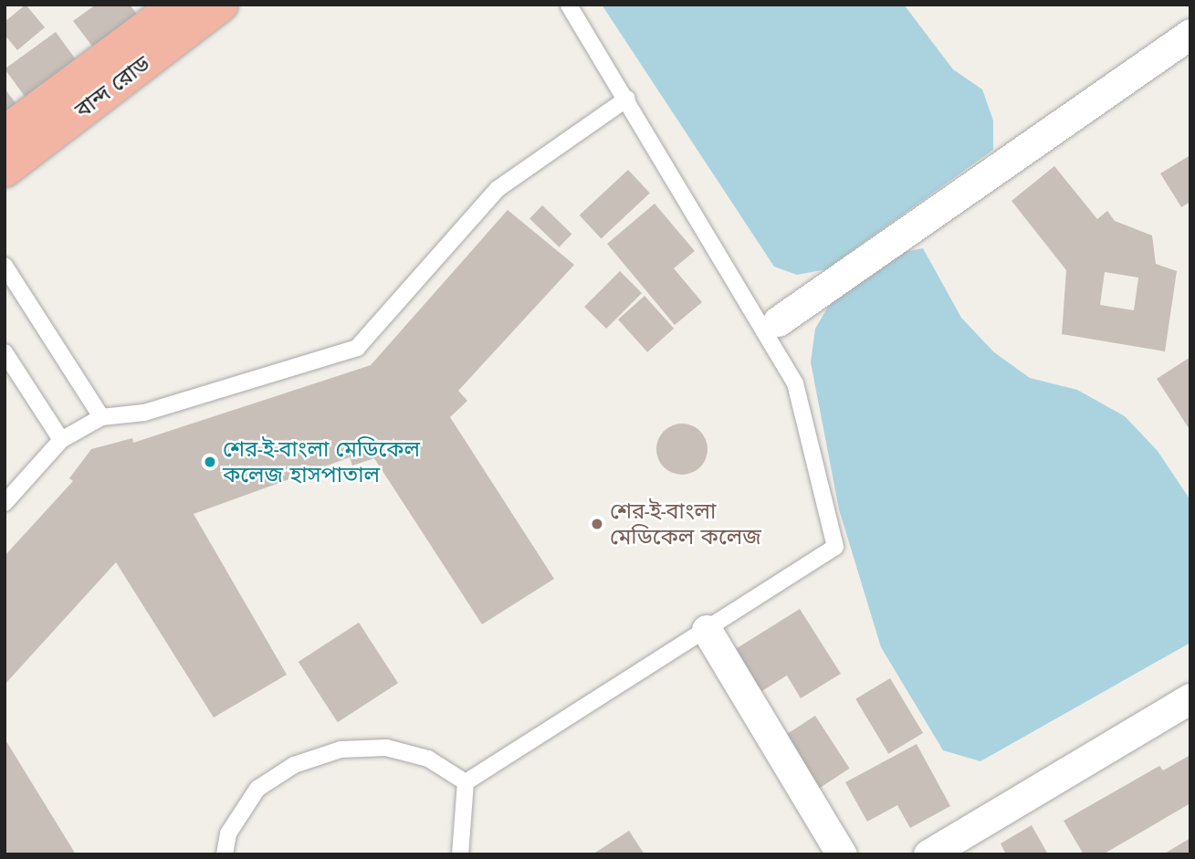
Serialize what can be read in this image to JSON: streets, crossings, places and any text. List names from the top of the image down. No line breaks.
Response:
{"streets":{"highway":["বান্দ রোড"]},"places":["শের-ই-বাংলা মেডিকেল কলেজ হাসপাতাল","শের-ই-বাংলা মেডিকেল কলেজ"]}
